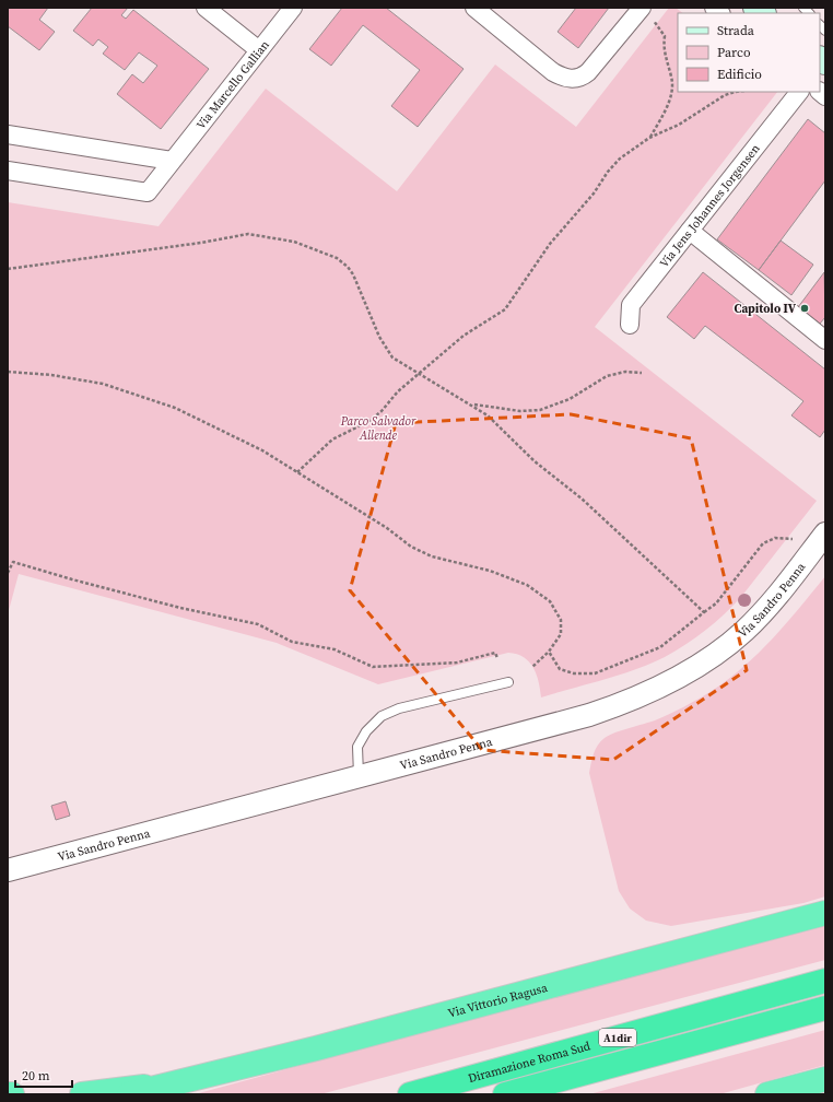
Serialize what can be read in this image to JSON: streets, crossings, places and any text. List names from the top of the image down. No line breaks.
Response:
{"streets":{"highway":["Via Vittorio Ragusa","A1dir","Diramazione Roma Sud"],"street":["Via Marcello Gallian","Via Jens Johannes Jorgensen","Via Sandro Penna"]},"parks":["Parco Salvador Allende"],"places":["Capitolo IV"],"legend":["Strada","Parco","Edificio"],"scale_bar":"20 m"}
